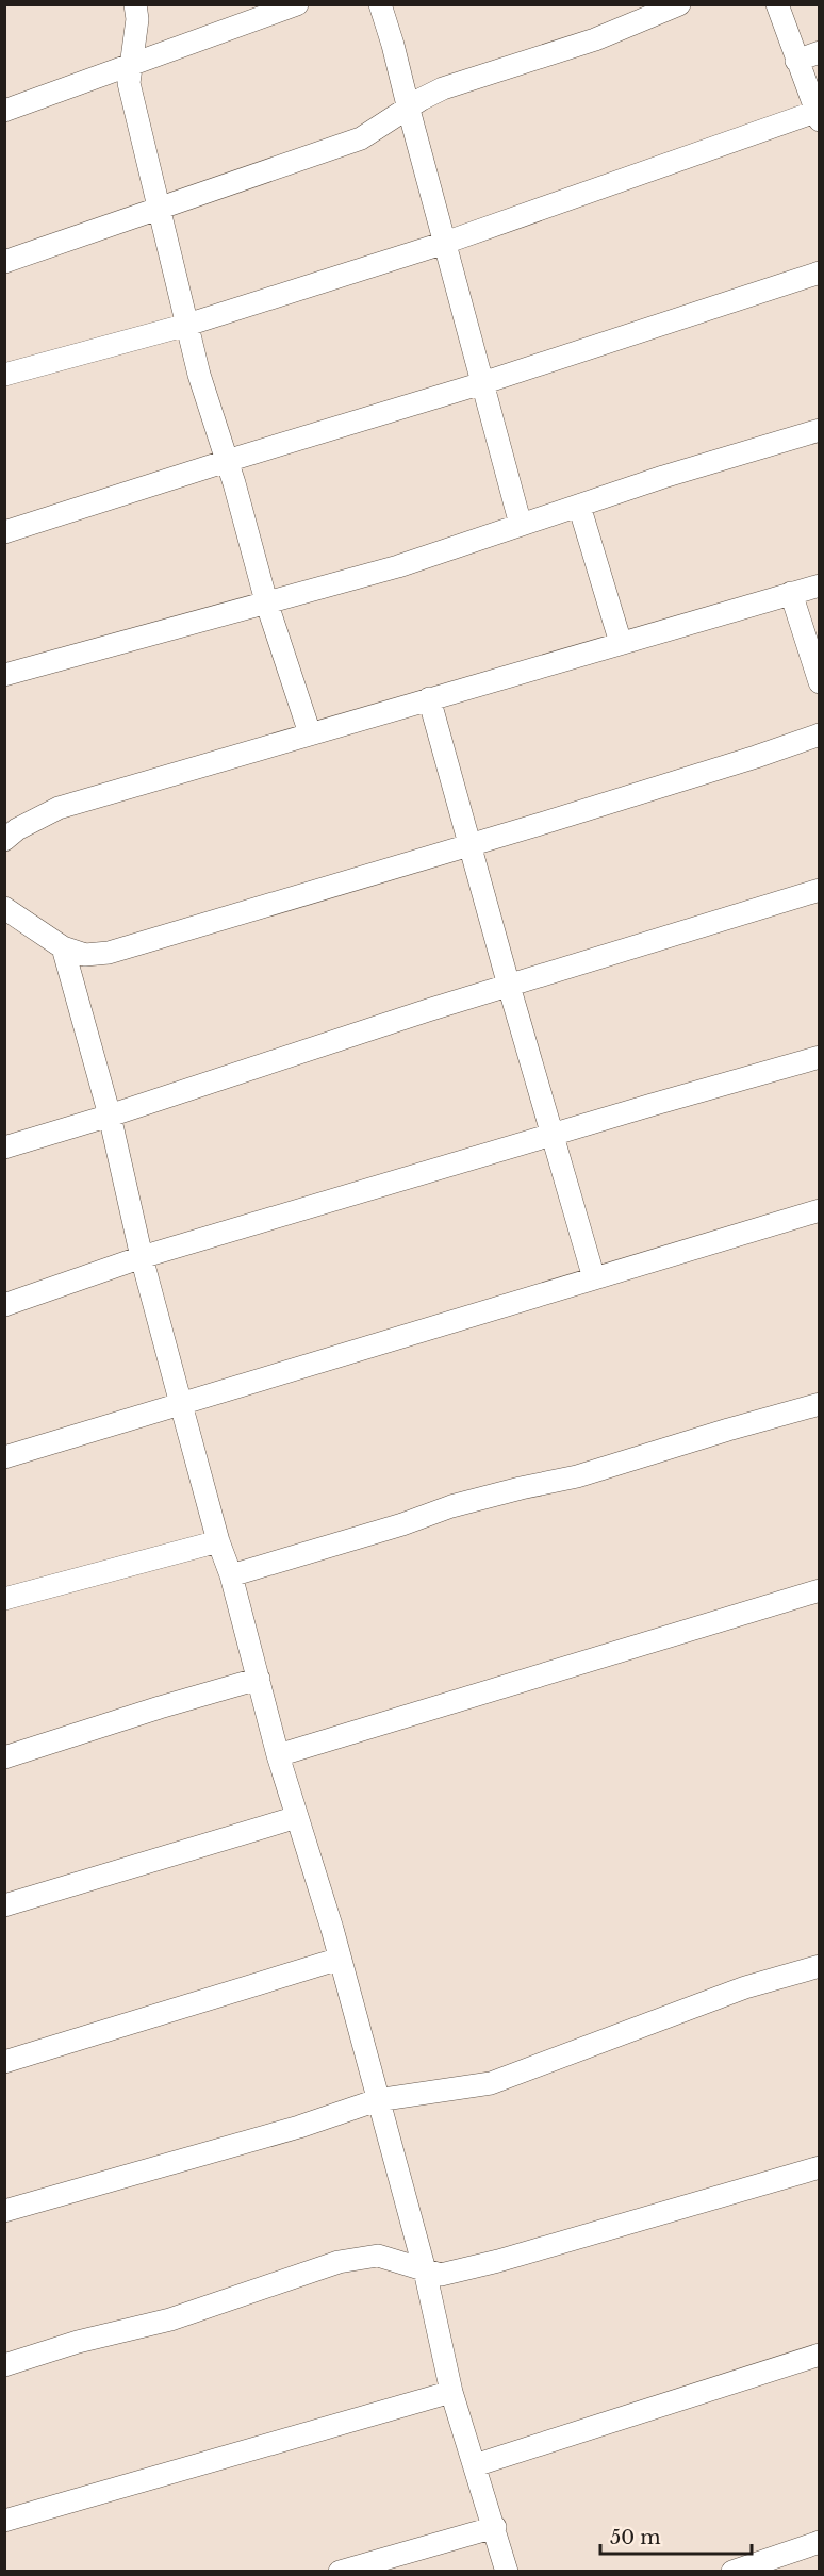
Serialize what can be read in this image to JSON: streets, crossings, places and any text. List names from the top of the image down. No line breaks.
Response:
{"scale_bar":"50 m"}
